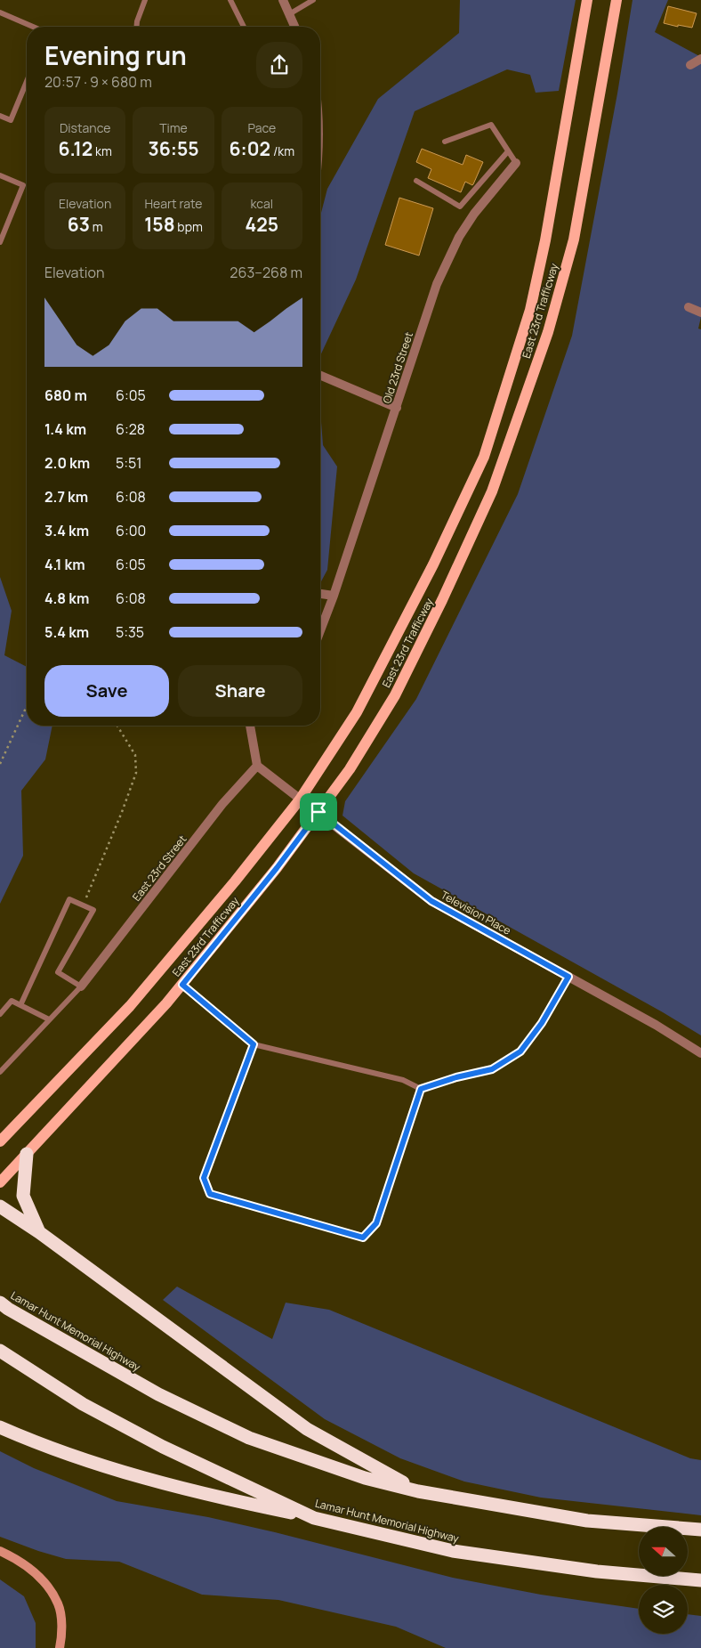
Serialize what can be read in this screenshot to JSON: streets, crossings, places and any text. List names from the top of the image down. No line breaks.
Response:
{"streets":{"highway":["Lamar Hunt Memorial Highway"],"main road":["East 23rd Trafficway"],"street":["Old 23rd Street","East 23rd Street","Television Place"]},"crossings":[["East 23rd Trafficway","Television Place"],["East 23rd Street","Television Place"]],"north":"left","page":{"heading":["Evening run","20:57 · 9 × 680 m"],"stats":[["Distance","6.12 km"],["Time","36:55"],["Pace","6:02 /km"],["Elevation","63 m"],["Heart rate","158 bpm"],["kcal","425"]],"chart":["Elevation","263–268 m"],"list":[{"name":"680 m","note":"6:05"},{"name":"1.4 km","note":"6:28"},{"name":"2.0 km","note":"5:51"},{"name":"2.7 km","note":"6:08"},{"name":"3.4 km","note":"6:00"},{"name":"4.1 km","note":"6:05"},{"name":"4.8 km","note":"6:08"},{"name":"5.4 km","note":"5:35"}],"buttons":["Save","Share"]}}
